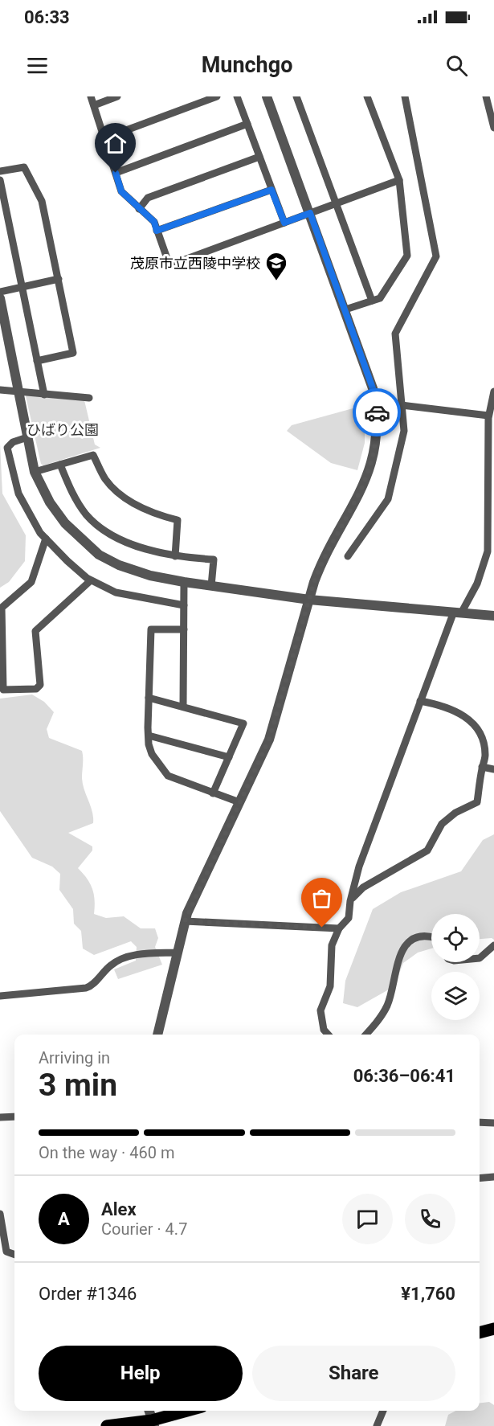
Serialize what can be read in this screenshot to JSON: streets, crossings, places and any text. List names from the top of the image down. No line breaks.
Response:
{"parks":["ひばり公園"],"places":{"school or university":["茂原市立西陵中学校"]},"page":{"status":"06:33","header":"Munchgo","heading":["3 min","Arriving in","06:36–06:41"],"panel":["Alex","Courier · 4.7","Order #1346","¥1,760"],"bar":"On the way · 460 m","round":"A","buttons":["Help","Share"]}}
